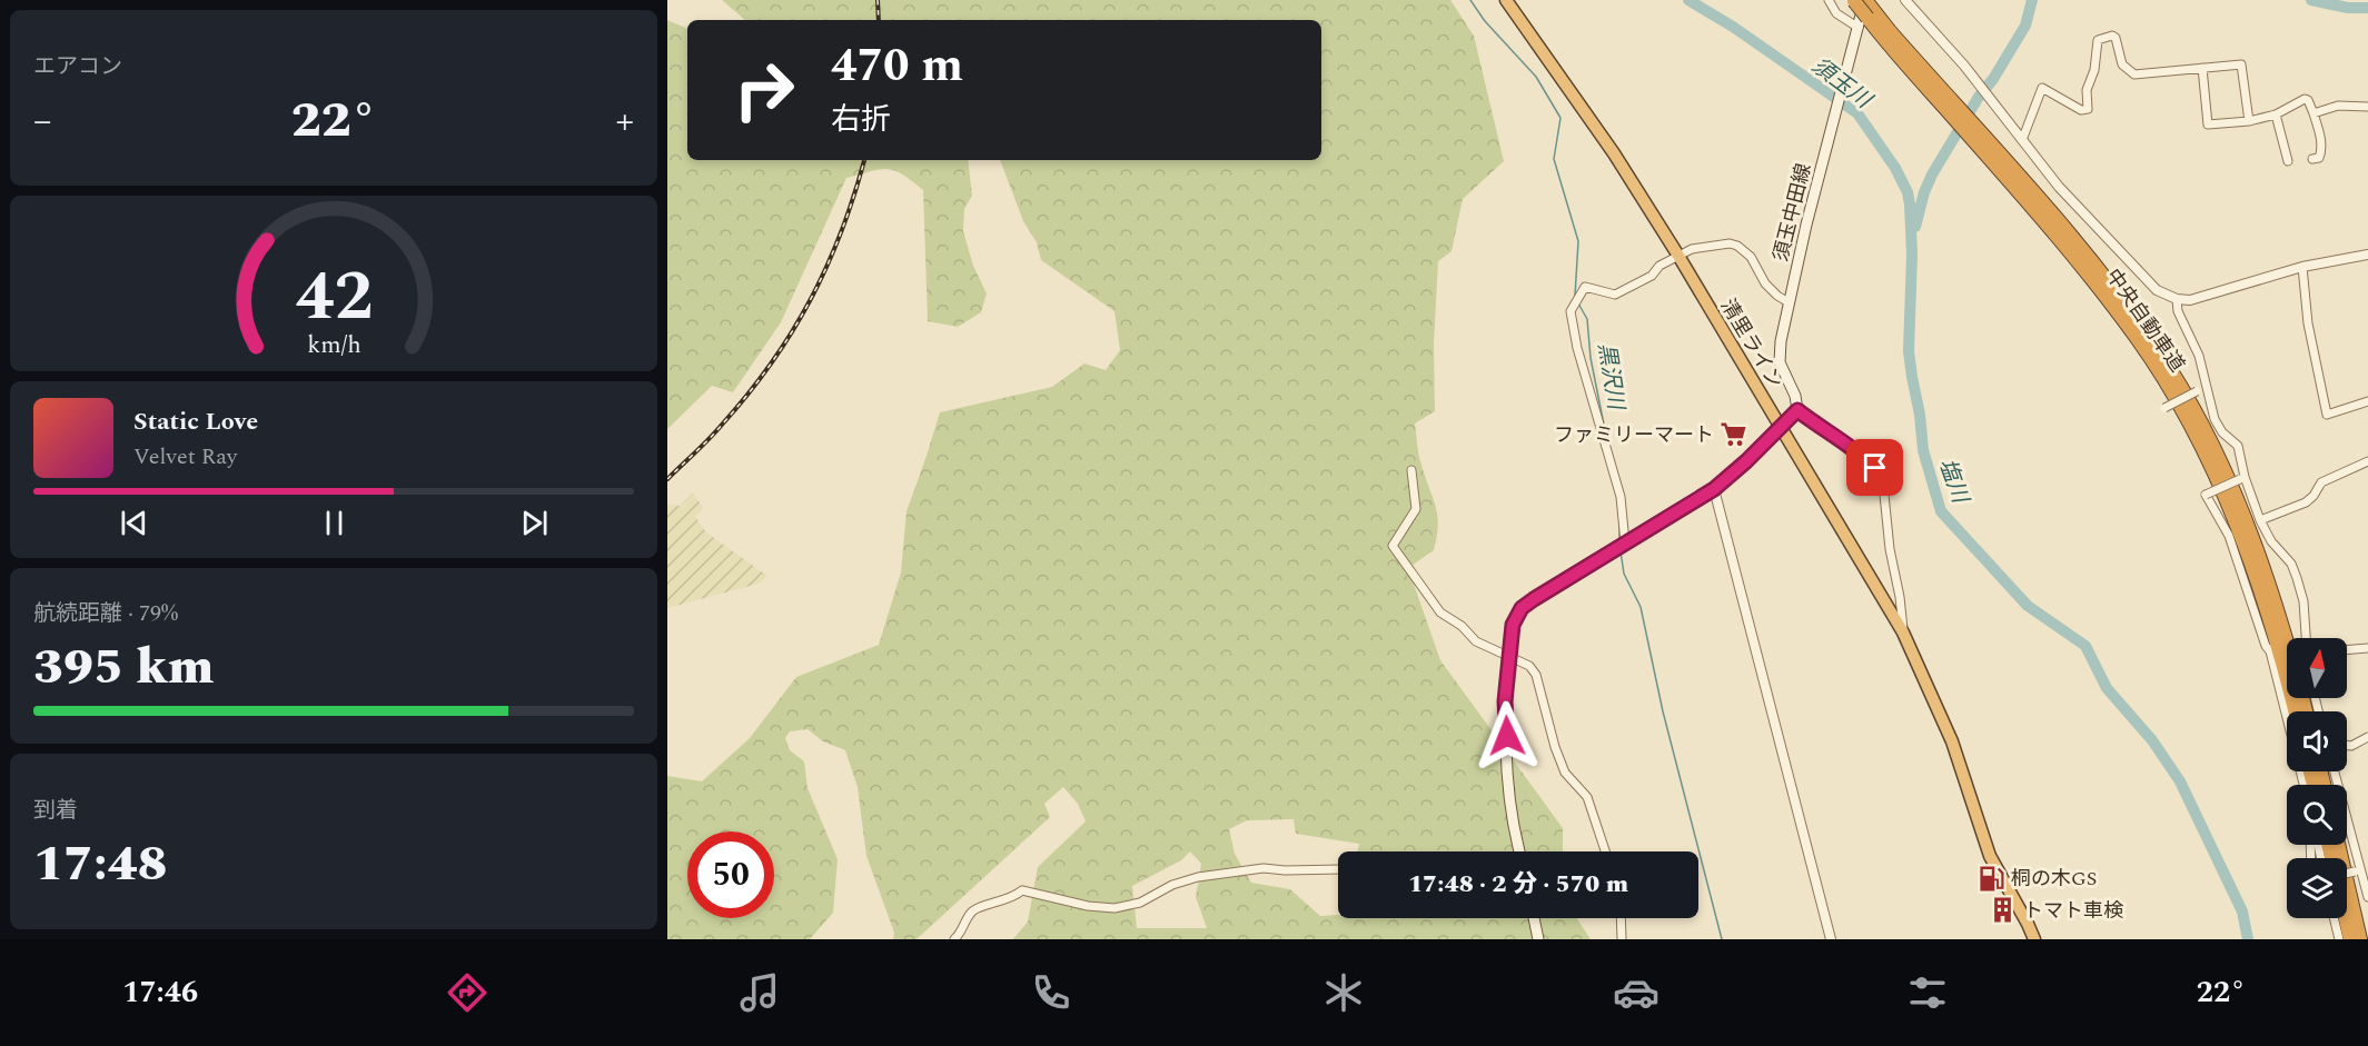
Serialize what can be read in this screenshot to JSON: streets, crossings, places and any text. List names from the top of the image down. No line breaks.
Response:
{"streets":{"highway":["中央自動車道","清里ライン"],"main road":["須玉中田線"]},"crossings":[["須玉中田線","中央自動車道"]],"water":["須玉川","黒沢川","塩川"],"places":{"supermarket":["ファミリーマート"],"fuel station":["桐の木GS"],"building":["トマト車検"]},"north":"top","page":{"tile":["エアコン",["航続距離 · 79%","395 km"],["到着","17:48"]],"turn":["470 m","右折"],"heat":["−","22°","+"],"song":["Static Love","Velvet Ray"],"limit":"50","trip":"17:48 · 2 分 · 570 m","tabs":["17:46","22°"],"gauge":["42","km/h"]}}
